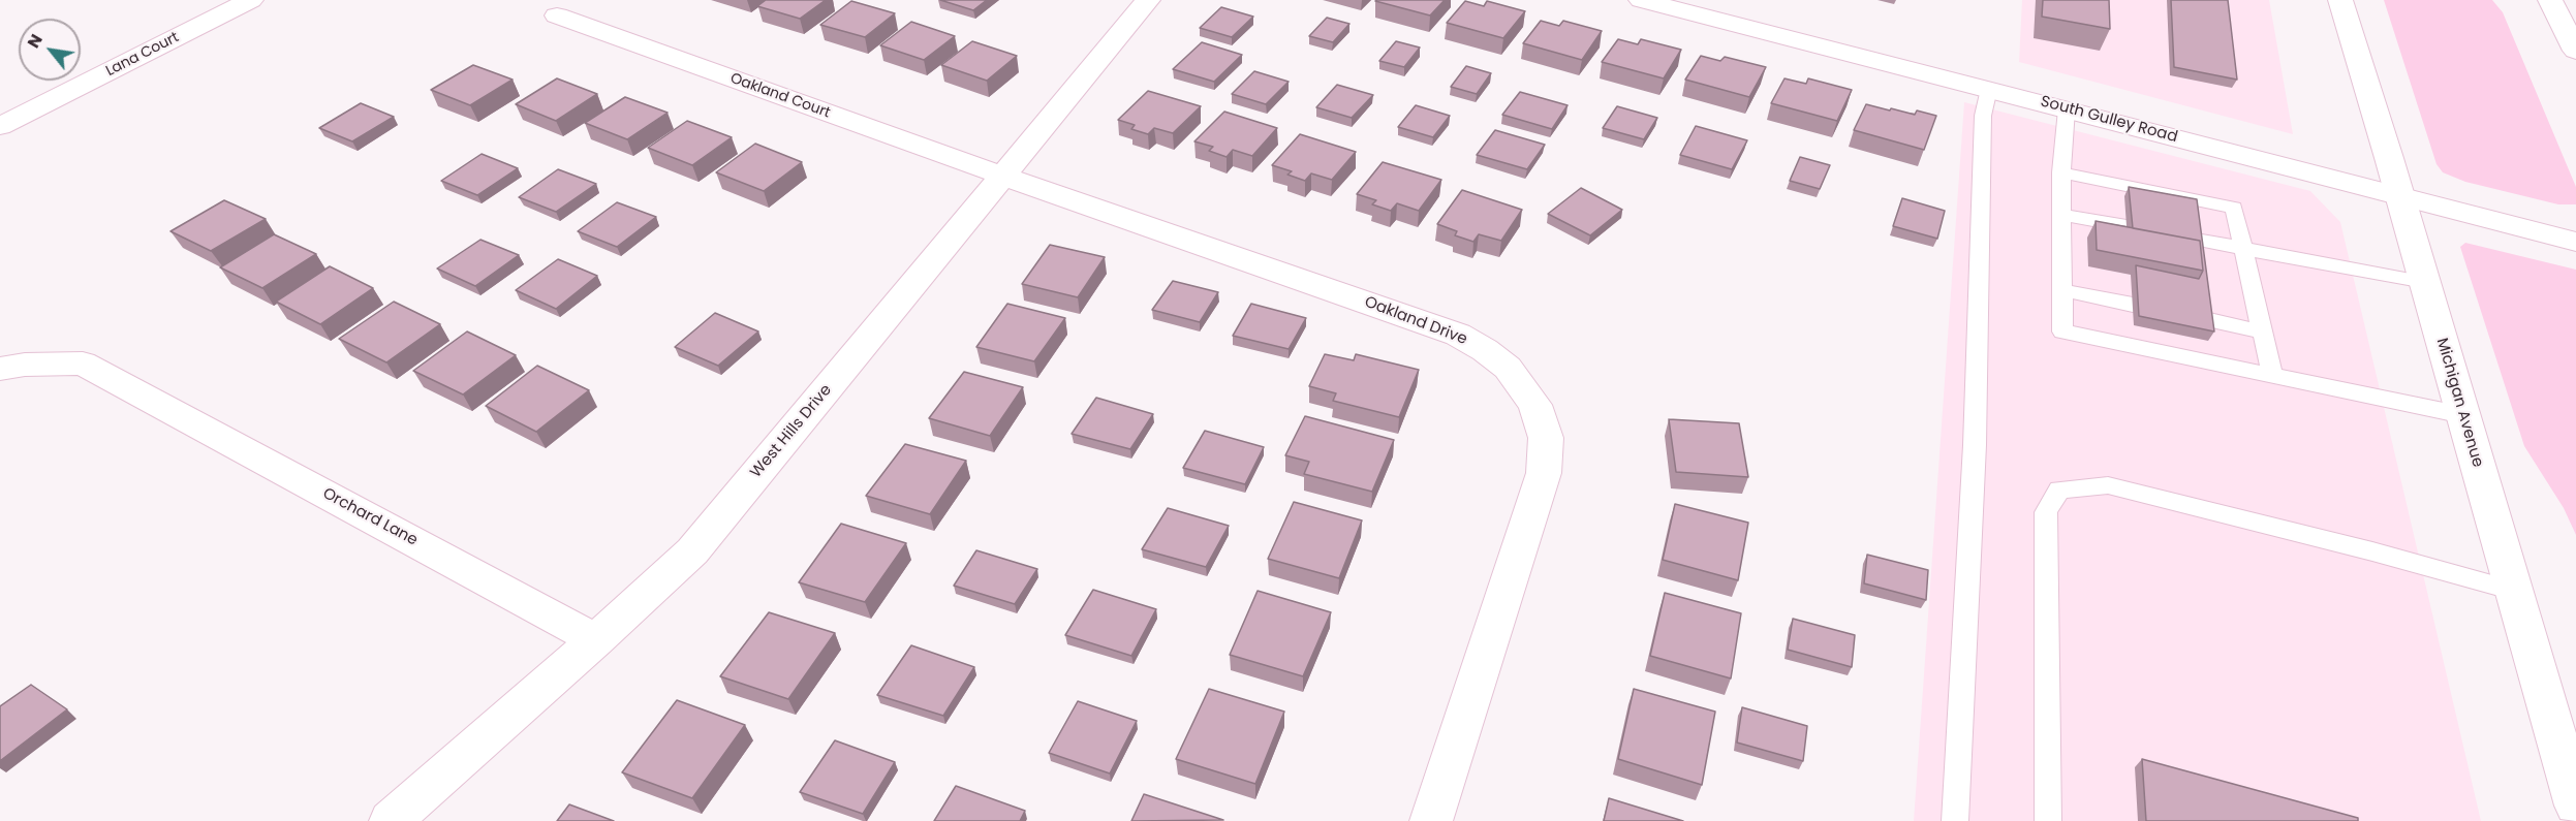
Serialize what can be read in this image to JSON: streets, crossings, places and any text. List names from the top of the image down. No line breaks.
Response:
{"streets":{"street":["Lana Court","Oakland Court","South Gulley Road","Oakland Drive","Michigan Avenue","West Hills Drive","Orchard Lane"]},"crossings":[["Oakland Court","Oakland Drive"],["Oakland Court","West Hills Drive"],["South Gulley Road","Michigan Avenue"],["Oakland Drive","West Hills Drive"],["West Hills Drive","Orchard Lane"]],"north":"top left"}
